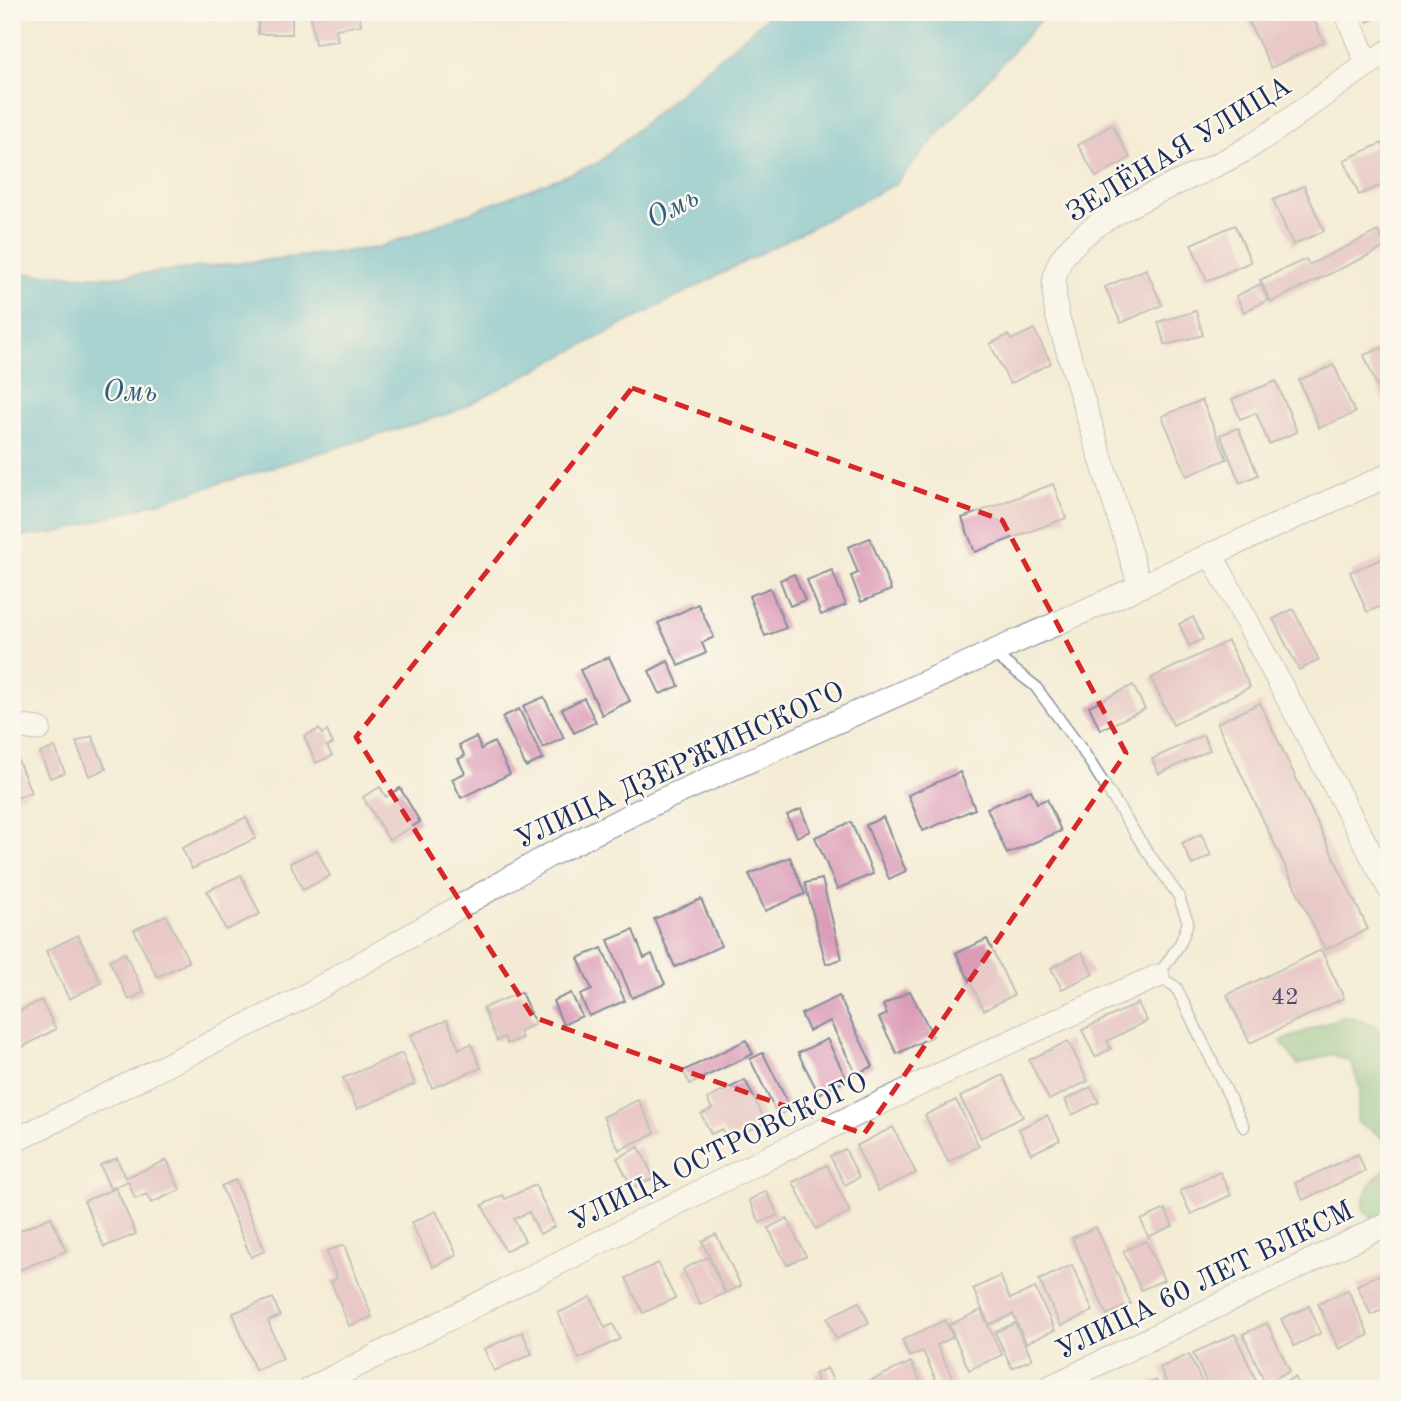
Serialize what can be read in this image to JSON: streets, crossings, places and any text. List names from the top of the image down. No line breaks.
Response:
{"streets":{"street":["ЗЕЛЁНАЯ УЛИЦА","УЛИЦА ДЗЕРЖИНСКОГО","УЛИЦА ОСТРОВСКОГО","УЛИЦА 60 ЛЕТ ВЛКСМ"]},"crossings":[["ЗЕЛЁНАЯ УЛИЦА","УЛИЦА ДЗЕРЖИНСКОГО"]],"water":["Омь"],"house_numbers":["42"]}
